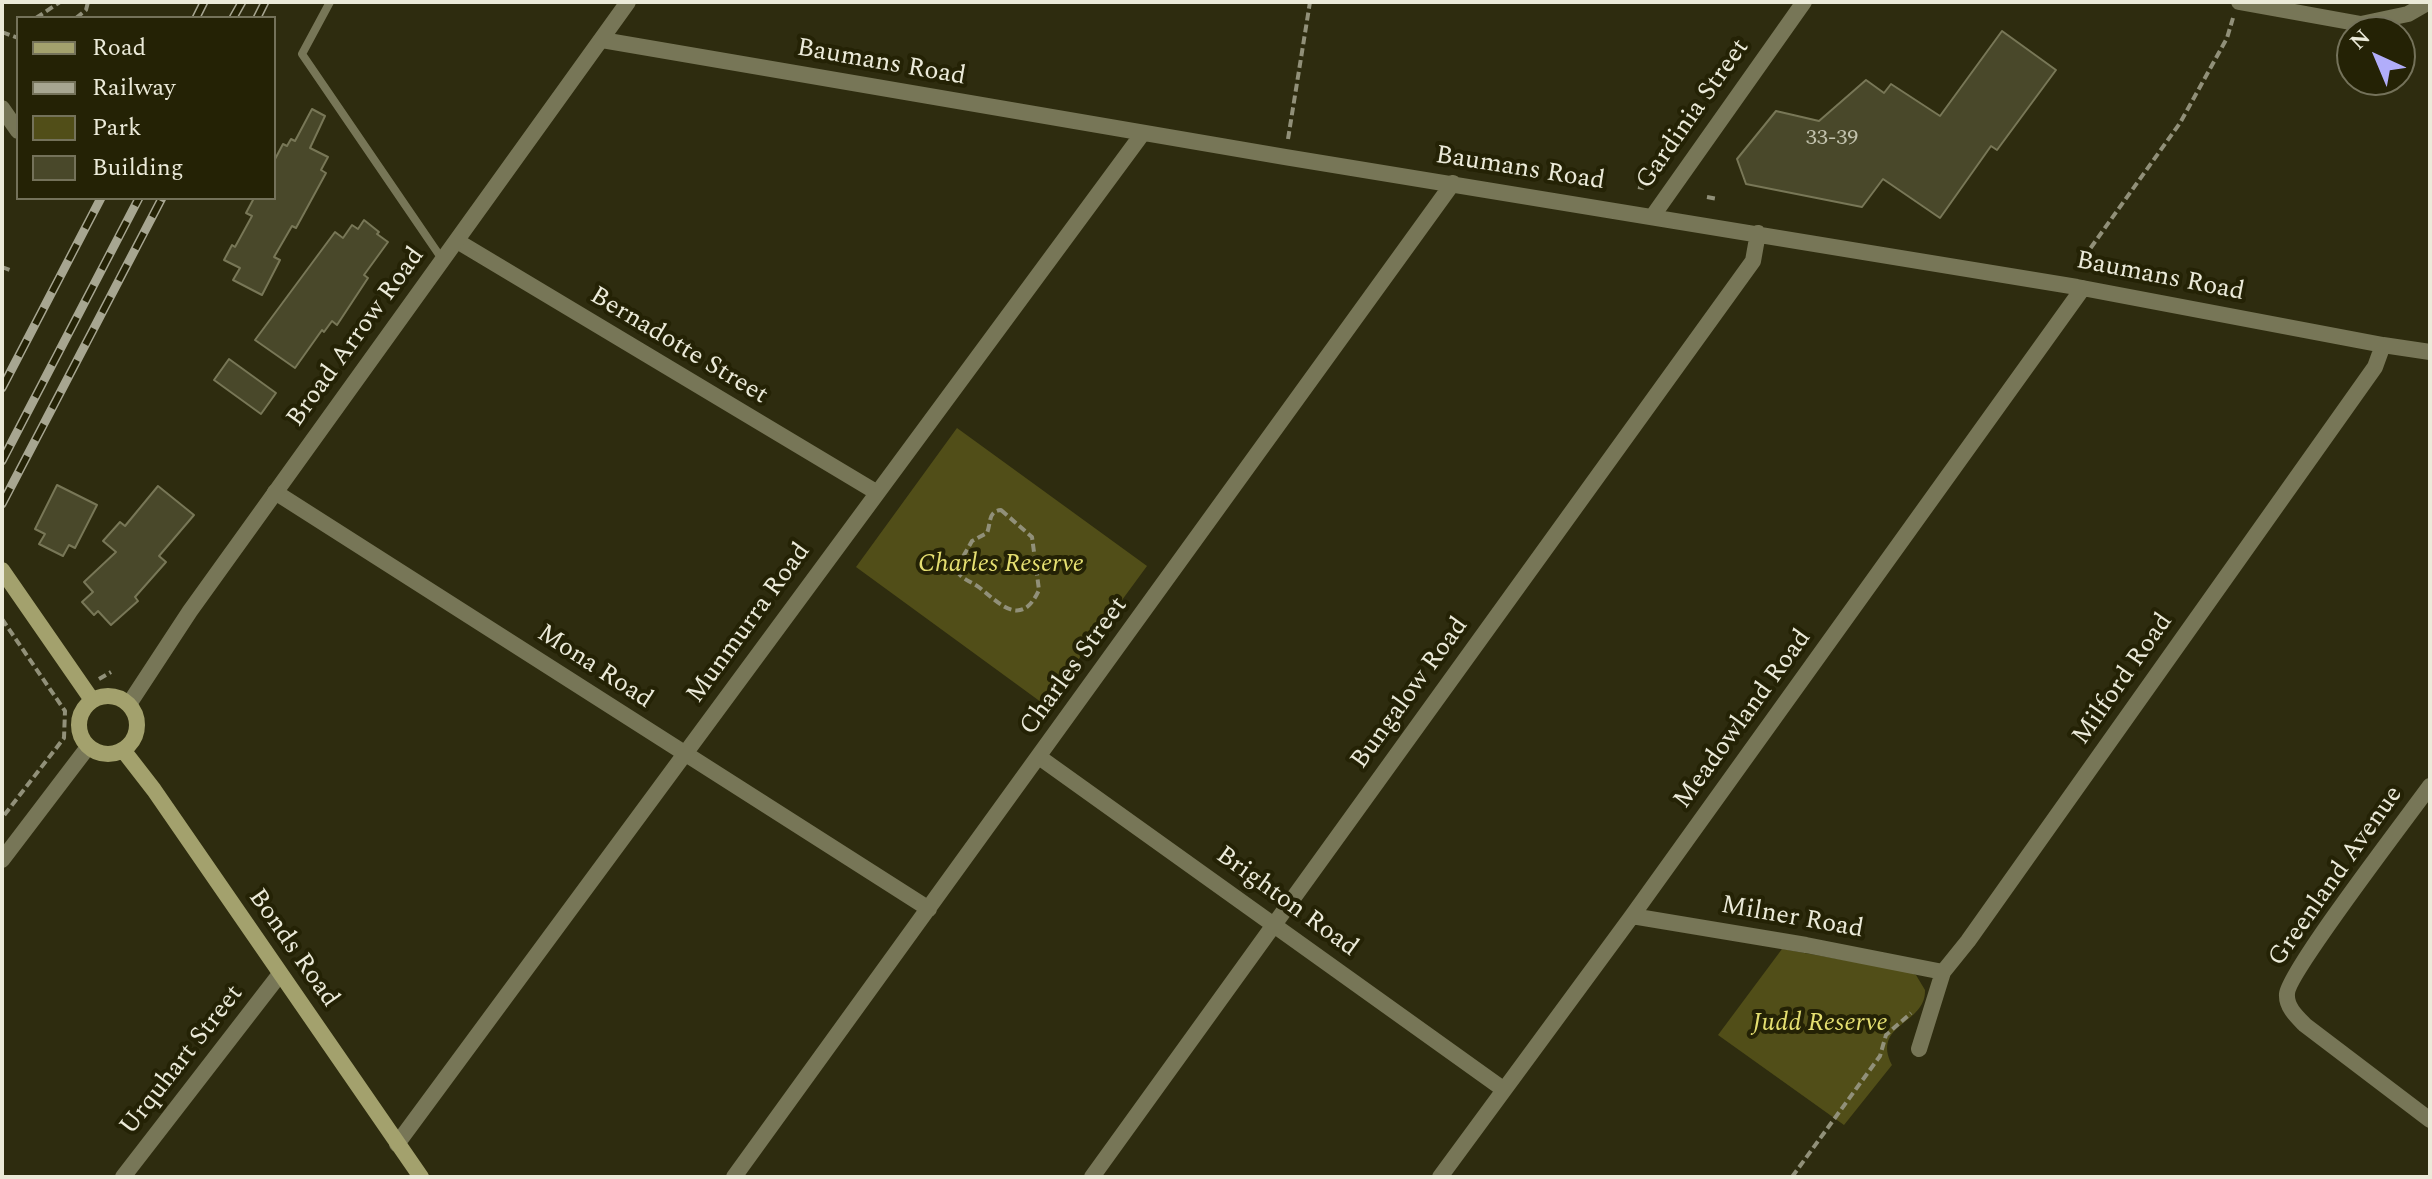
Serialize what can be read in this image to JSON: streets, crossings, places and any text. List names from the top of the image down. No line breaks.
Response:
{"streets":{"main road":["Bonds Road"],"street":["Baumans Road","Gardinia Street","Broad Arrow Road","Bernadotte Street","Munmurra Road","Charles Street","Mona Road","Milford Road","Bungalow Road","Meadowland Road","Greenland Avenue","Brighton Road","Milner Road","Urquhart Street"]},"crossings":[["Baumans Road","Gardinia Street"],["Baumans Road","Broad Arrow Road"],["Baumans Road","Munmurra Road"],["Baumans Road","Charles Street"],["Baumans Road","Milford Road"],["Baumans Road","Bungalow Road"],["Baumans Road","Meadowland Road"],["Broad Arrow Road","Bernadotte Street"],["Broad Arrow Road","Mona Road"],["Broad Arrow Road","Bonds Road"],["Bernadotte Street","Munmurra Road"],["Munmurra Road","Mona Road"],["Munmurra Road","Bonds Road"],["Charles Street","Mona Road"],["Charles Street","Brighton Road"],["Milford Road","Milner Road"],["Bungalow Road","Brighton Road"],["Meadowland Road","Brighton Road"],["Meadowland Road","Milner Road"],["Bonds Road","Urquhart Street"]],"parks":["Charles Reserve","Judd Reserve"],"house_numbers":["33-39"],"legend":["Road","Railway","Park","Building"],"north":"top left"}
